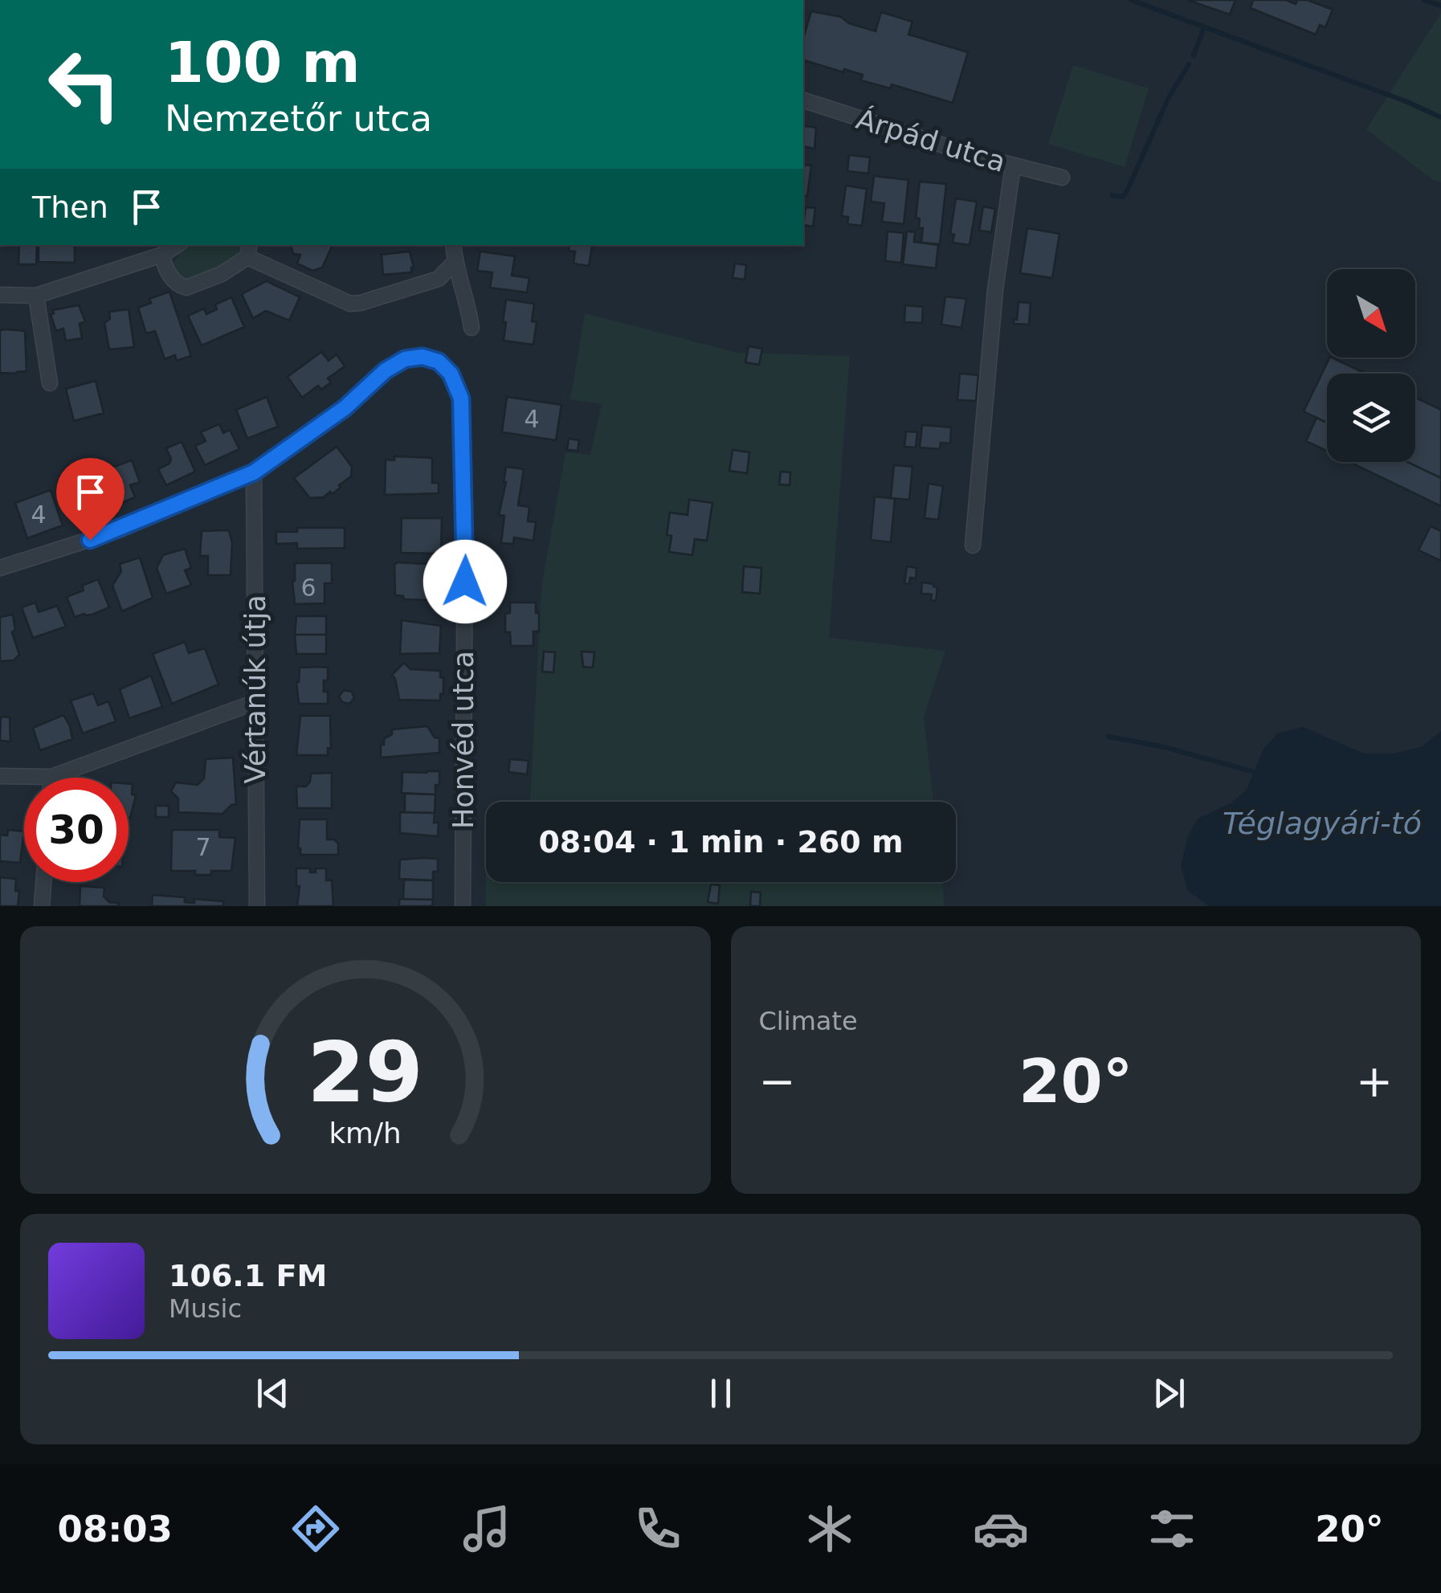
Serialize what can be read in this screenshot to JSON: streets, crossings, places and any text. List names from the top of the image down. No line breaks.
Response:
{"streets":{"street":["Árpád utca","Vértanúk útja","Honvéd utca"]},"crossings":[["Vértanúk útja","Honvéd utca"]],"water":["Téglagyári-tó"],"house_numbers":["4","4","6","7"],"north":"bottom right","page":{"turn":["100 m","Nemzetőr utca"],"then":"Then","limit":"30","trip":"08:04 · 1 min · 260 m","tile":"Climate","heat":["−","20°","+"],"song":["106.1 FM","Music"],"tabs":["08:03","20°"],"gauge":["29","km/h"]}}
